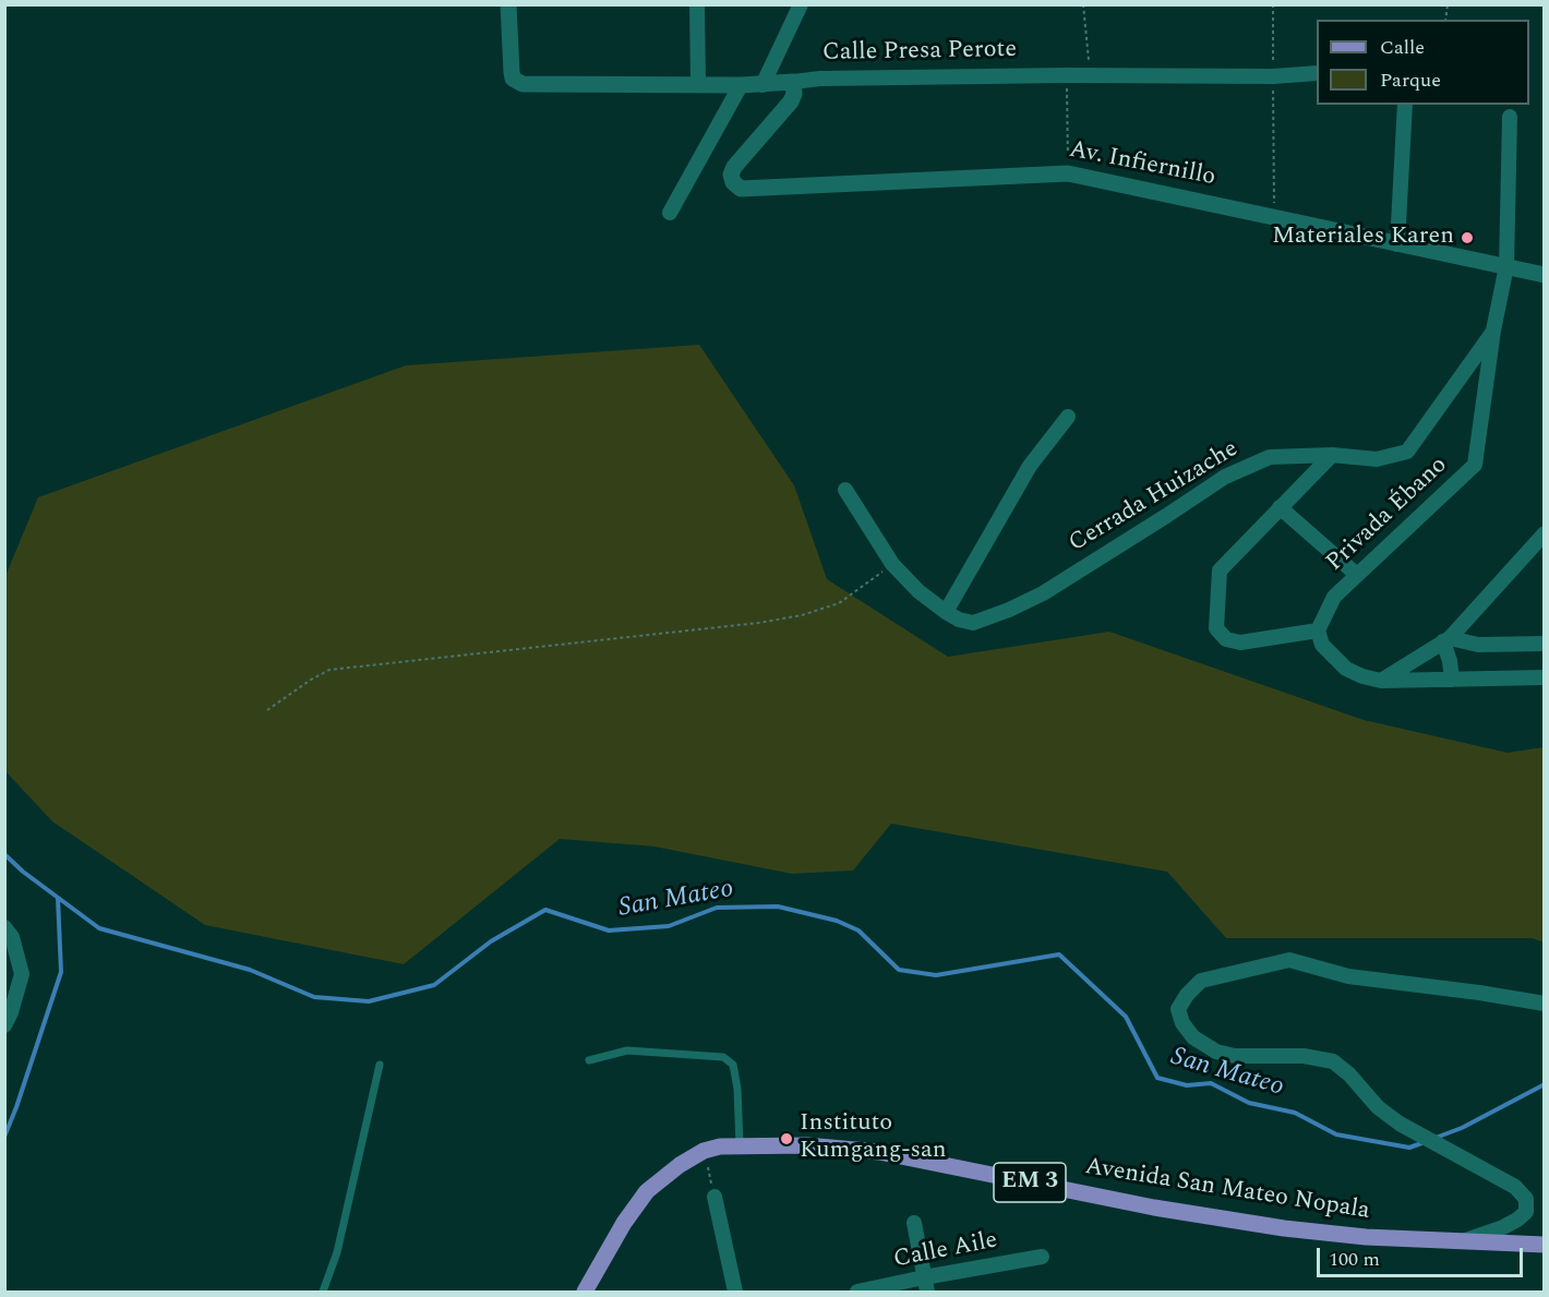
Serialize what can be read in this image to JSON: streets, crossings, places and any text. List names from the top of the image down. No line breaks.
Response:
{"streets":{"main road":["EM 3","Avenida San Mateo Nopala"],"street":["Calle Presa Perote","Av. Infiernillo","Cerrada Huizache","Privada Ébano","Calle Aile"]},"crossings":[["Calle Presa Perote","Av. Infiernillo"],["Av. Infiernillo","Privada Ébano"],["Cerrada Huizache","Privada Ébano"]],"water":["San Mateo"],"places":["Materiales Karen","Instituto Kumgang-san"],"legend":["Calle","Parque"],"scale_bar":"100 m"}
